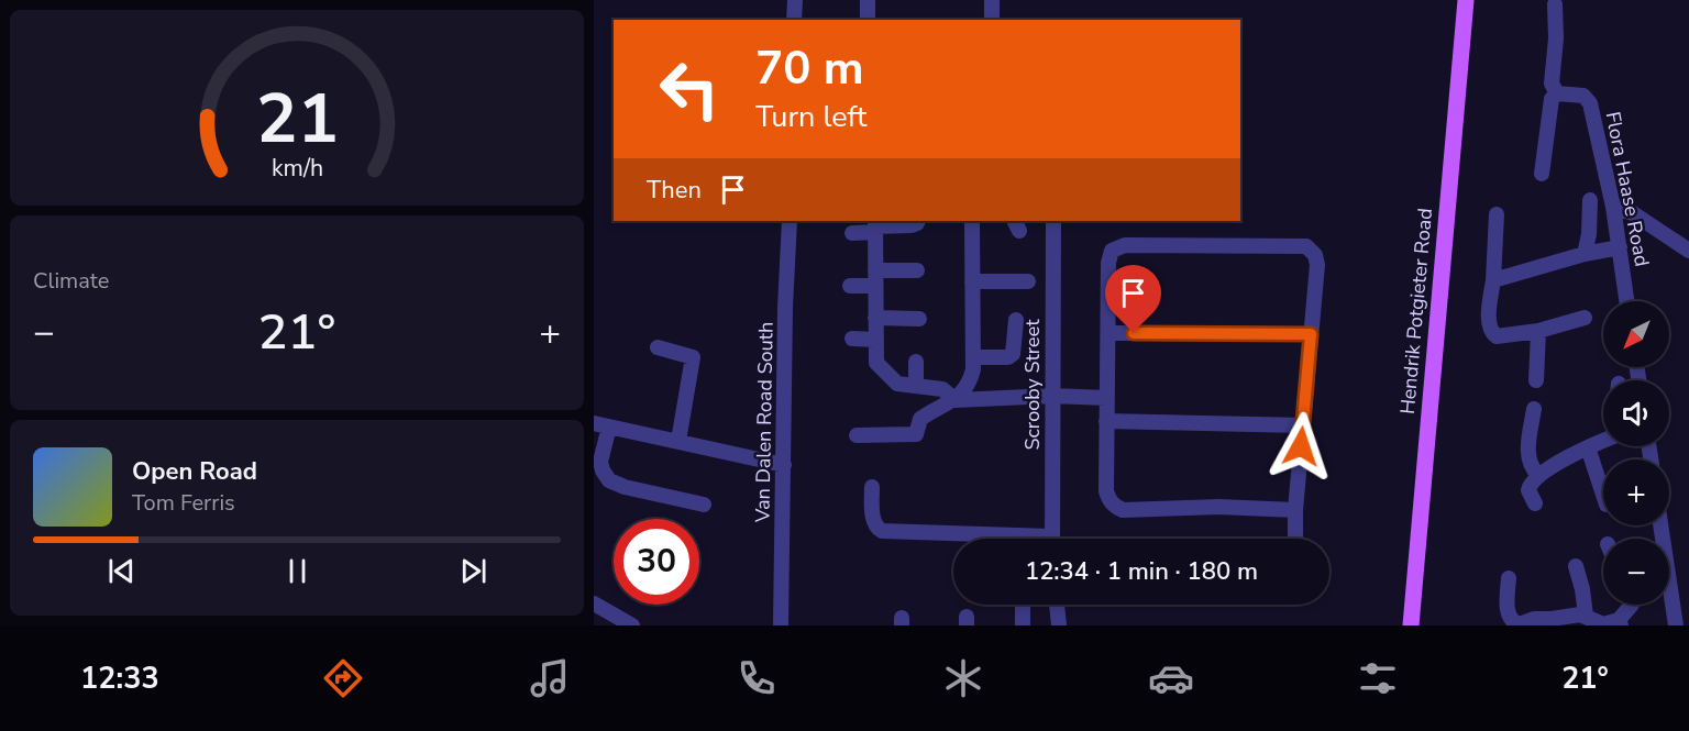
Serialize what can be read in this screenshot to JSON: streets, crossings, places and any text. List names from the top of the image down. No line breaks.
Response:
{"streets":{"main road":["Hendrik Potgieter Road"],"street":["Flora Haase Road","Scrooby Street","Van Dalen Road South"]},"north":"bottom left","page":{"turn":["70 m","Turn left"],"then":"Then","tile":"Climate","map_buttons":["+","−"],"heat":["−","21°","+"],"song":["Open Road","Tom Ferris"],"limit":"30","trip":"12:34 · 1 min · 180 m","tabs":["12:33","21°"],"gauge":["21","km/h"]}}
